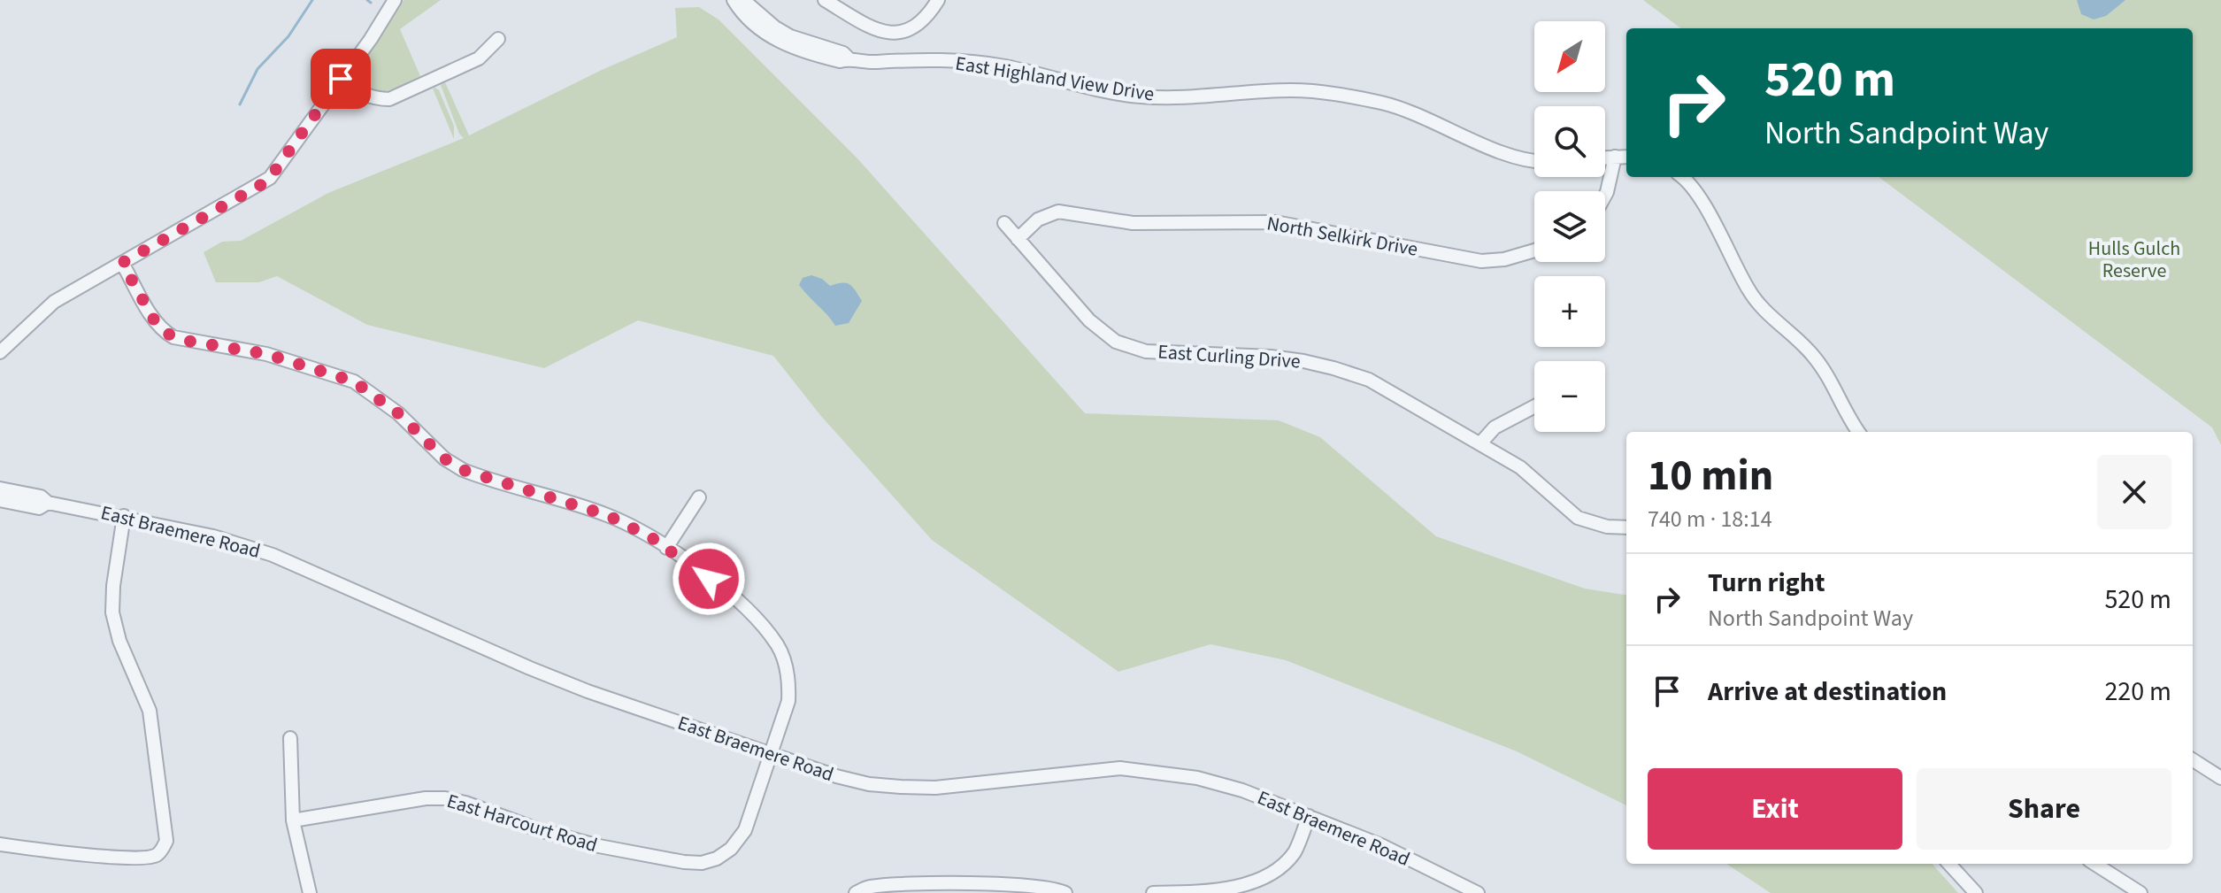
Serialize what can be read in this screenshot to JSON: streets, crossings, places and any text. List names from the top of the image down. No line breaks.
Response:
{"streets":{"street":["East Highland View Drive","North Selkirk Drive","East Curling Drive","East Braemere Road","East Harcourt Road"]},"crossings":[["North Selkirk Drive","East Curling Drive"],["East Braemere Road","East Harcourt Road"]],"parks":["Hulls Gulch Reserve"],"north":"bottom left","page":{"map_buttons":["+","−"],"turn":["520 m","North Sandpoint Way"],"heading":["10 min","740 m · 18:14"],"list":[{"name":"Turn right","note":"North Sandpoint Way","value":"520 m"},{"name":"Arrive at destination","value":"220 m"}],"buttons":["Exit","Share"]}}
